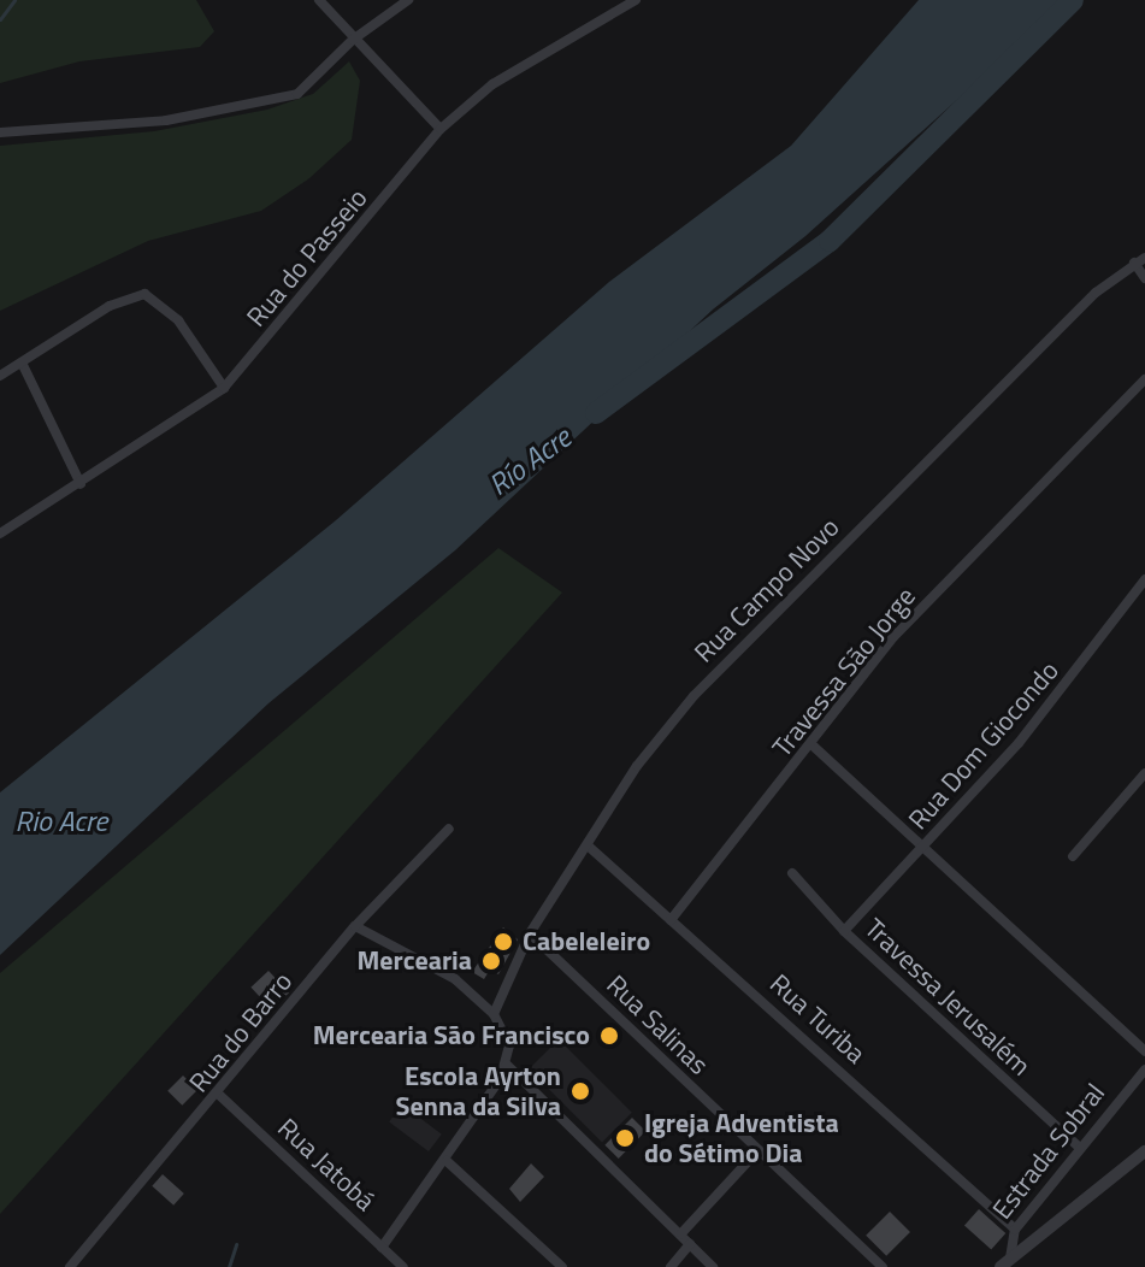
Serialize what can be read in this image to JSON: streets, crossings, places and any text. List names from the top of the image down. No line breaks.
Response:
{"streets":{"street":["Rua do Passeio","Rua Campo Novo","Travessa São Jorge","Rua Dom Giocondo","Travessa Jerusalém","Rua Turiba","Rua Salinas","Rua do Barro","Estrada Sobral","Rua Jatobá"]},"crossings":[["Rua Campo Novo","Rua Turiba"],["Rua Campo Novo","Rua Salinas"],["Travessa São Jorge","Rua Turiba"],["Rua Dom Giocondo","Travessa Jerusalém"],["Travessa Jerusalém","Estrada Sobral"],["Rua Turiba","Estrada Sobral"],["Rua do Barro","Rua Jatobá"]],"water":["Río Acre","Rio Acre"],"places":["Cabeleleiro","Mercearia","Mercearia São Francisco","Escola Ayrton Senna da Silva","Igreja Adventista do Sétimo Dia"]}
